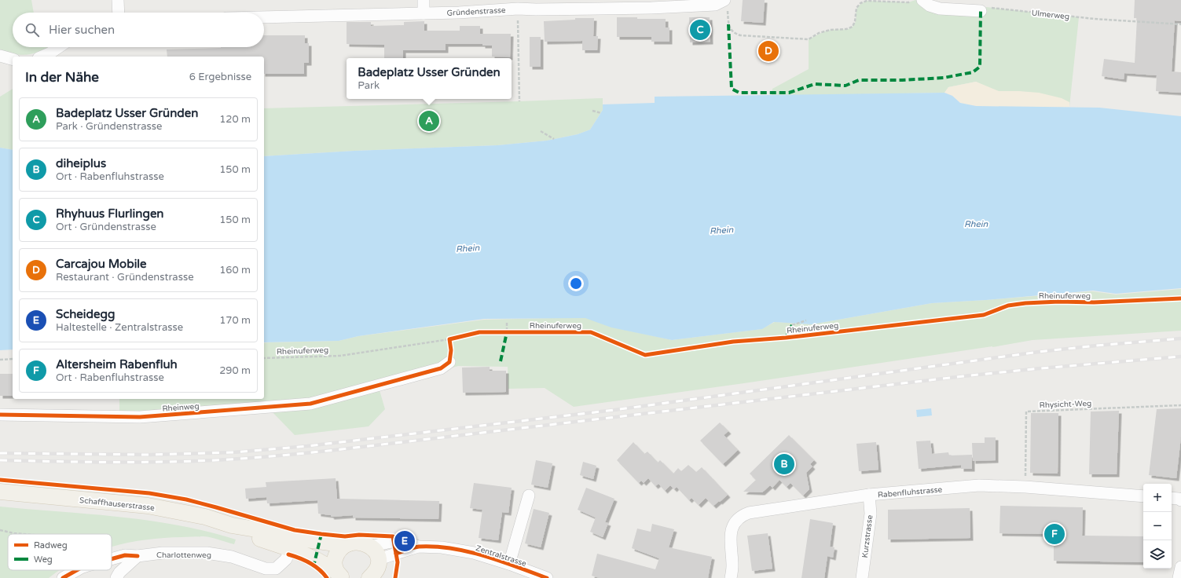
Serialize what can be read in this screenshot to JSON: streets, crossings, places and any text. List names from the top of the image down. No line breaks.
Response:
{"streets":{"main road":["Schaffhauserstrasse"],"street":["Gründenstrasse","Rheinweg","Rabenfluhstrasse","Kurzstrasse","Charlottenweg","Zentralstrasse"],"path":["Ulmerweg","Rhysicht-Weg"],"cycle path":["Rheinuferweg"]},"crossings":[["Rhysicht-Weg","Rabenfluhstrasse"],["Rabenfluhstrasse","Kurzstrasse"],["Schaffhauserstrasse","Charlottenweg"],["Schaffhauserstrasse","Zentralstrasse"]],"water":["Rhein"],"legend":["Radweg","Weg"],"page":{"search":"Hier suchen","pins":["C","D","A","B","F","E"],"heading":["In der Nähe","6 Ergebnisse"],"popup":["Badeplatz Usser Gründen","Park"],"list":[{"mark":"A","name":"Badeplatz Usser Gründen","note":"Park · Gründenstrasse","value":"120 m"},{"mark":"B","name":"diheiplus","note":"Ort · Rabenfluhstrasse","value":"150 m"},{"mark":"C","name":"Rhyhuus Flurlingen","note":"Ort · Gründenstrasse","value":"150 m"},{"mark":"D","name":"Carcajou Mobile","note":"Restaurant · Gründenstrasse","value":"160 m"},{"mark":"E","name":"Scheidegg","note":"Haltestelle · Zentralstrasse","value":"170 m"},{"mark":"F","name":"Altersheim Rabenfluh","note":"Ort · Rabenfluhstrasse","value":"290 m"}],"map_buttons":["+","−"]}}
